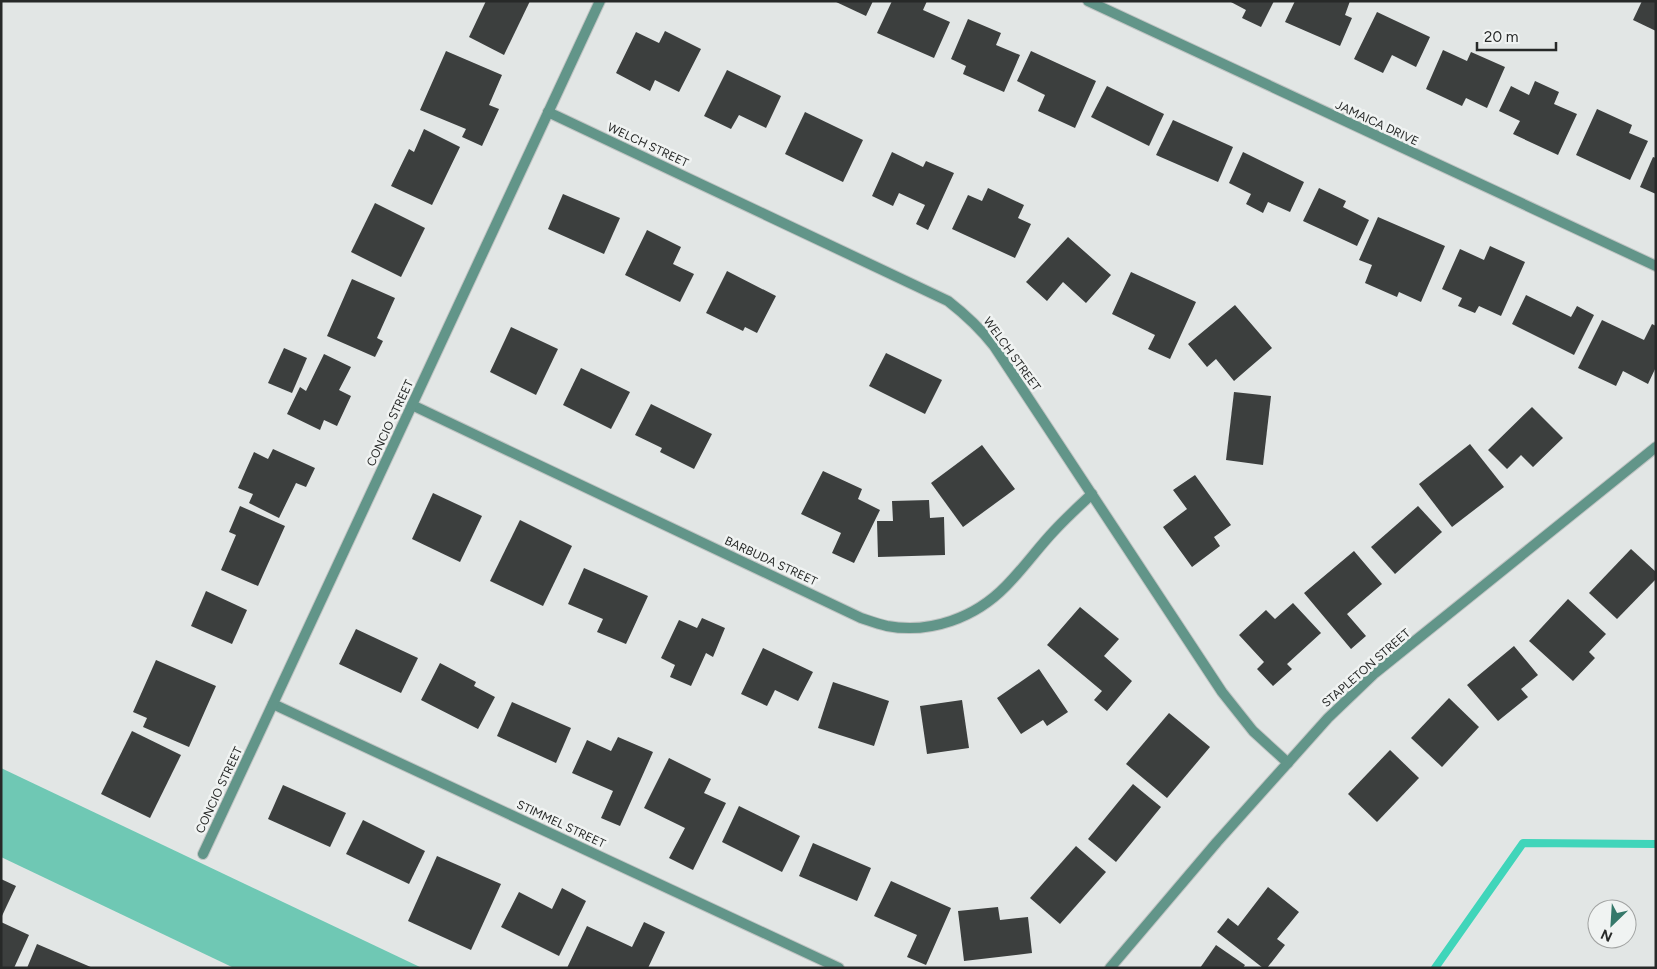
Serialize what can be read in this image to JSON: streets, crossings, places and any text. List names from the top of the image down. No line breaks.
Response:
{"streets":{"street":["JAMAICA DRIVE","WELCH STREET","CONCIO STREET","BARBUDA STREET","STAPLETON STREET","STIMMEL STREET"]},"crossings":[["WELCH STREET","CONCIO STREET"],["WELCH STREET","BARBUDA STREET"],["WELCH STREET","STAPLETON STREET"],["CONCIO STREET","BARBUDA STREET"],["CONCIO STREET","STIMMEL STREET"]],"scale_bar":"20 m","north":"bottom left"}
